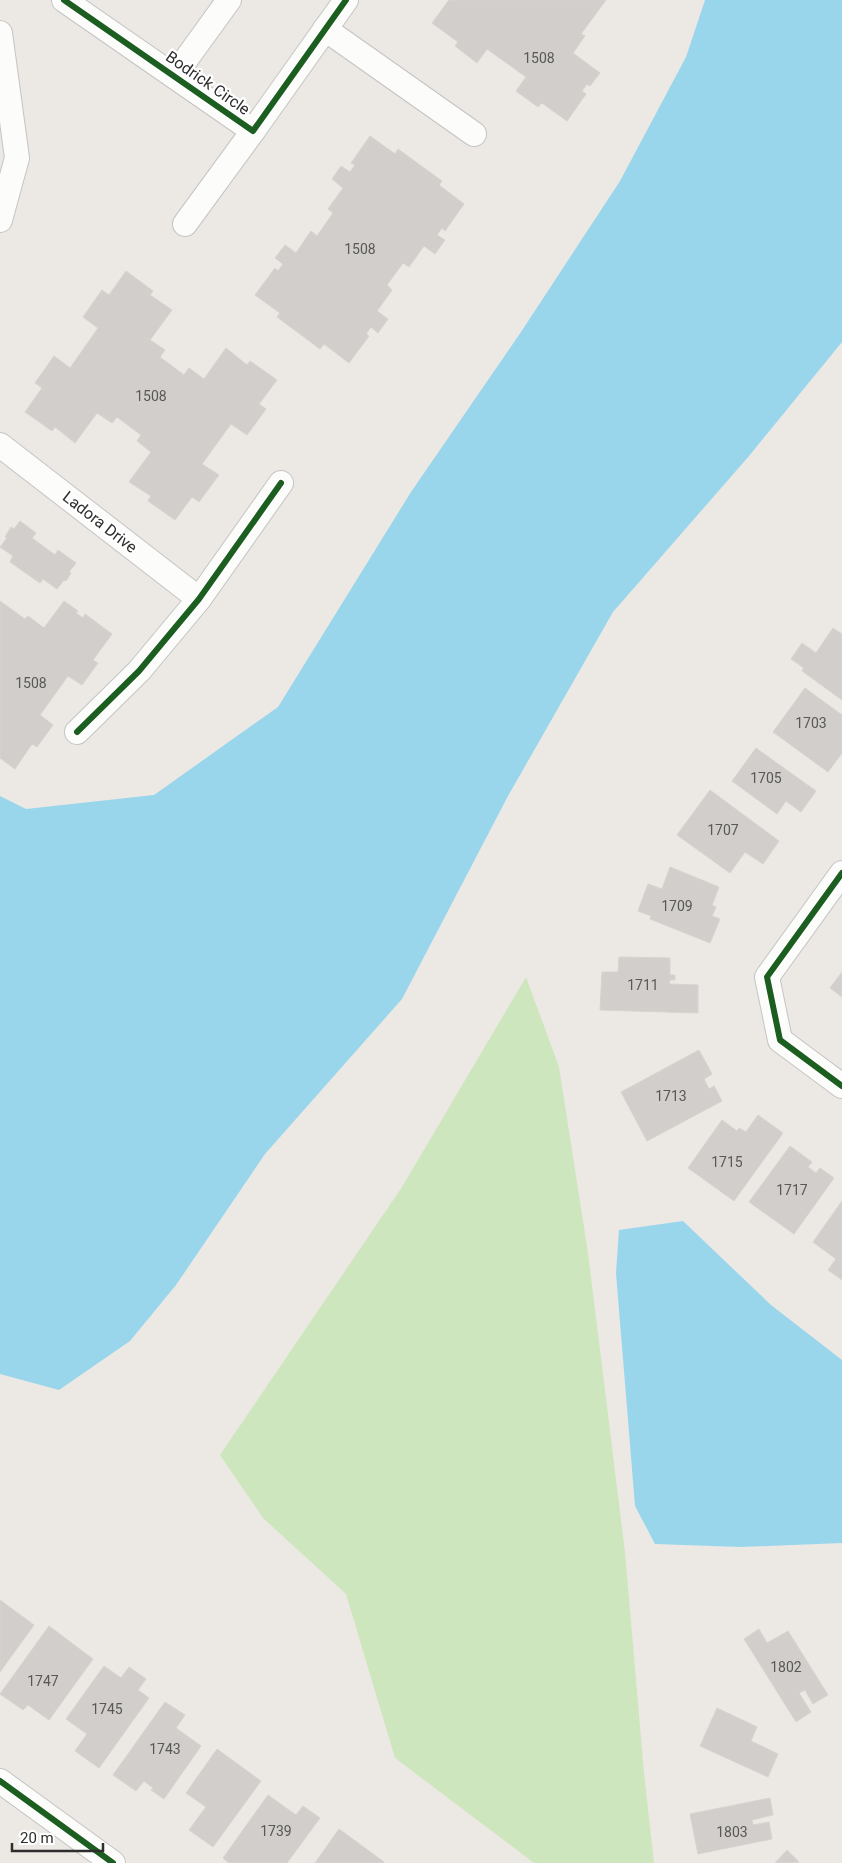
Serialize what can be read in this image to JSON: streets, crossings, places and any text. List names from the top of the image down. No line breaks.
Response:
{"streets":{"street":["Bodrick Circle","Ladora Drive"]},"house_numbers":["1508","1508","1508","1508","1703","1705","1707","1709","1711","1713","1715","1717","1802","1747","1745","1743","1739","1803"],"scale_bar":"20 m"}
